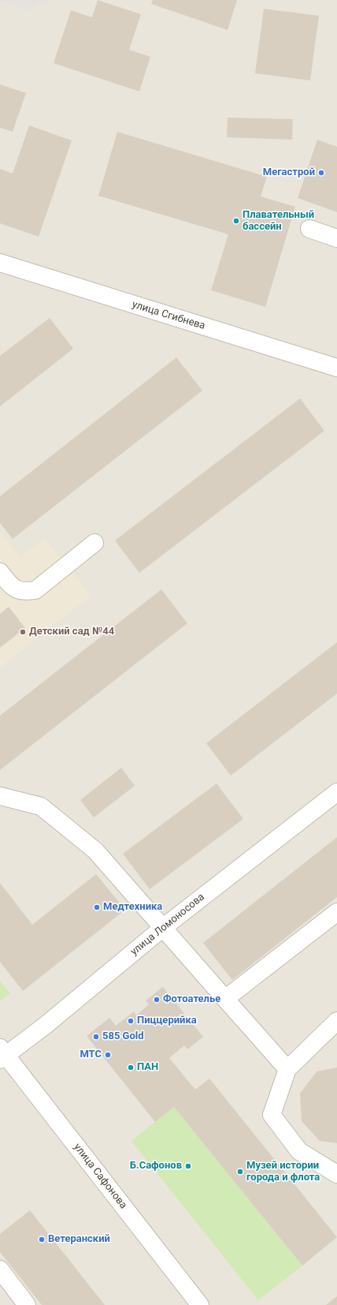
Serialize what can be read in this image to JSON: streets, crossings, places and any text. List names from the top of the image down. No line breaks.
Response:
{"streets":{"street":["улица Сгибнева","улица Ломоносова","улица Сафонова"]},"crossings":[["улица Ломоносова","улица Сафонова"]],"places":["Мегастрой","Плавательный бассейн","Детский сад №44","Медтехника","Фотоателье","Пиццерийка","585 Gold","МТС","ПАН","Б.Сафонов","Музей истории города и флота","Ветеранский"]}
